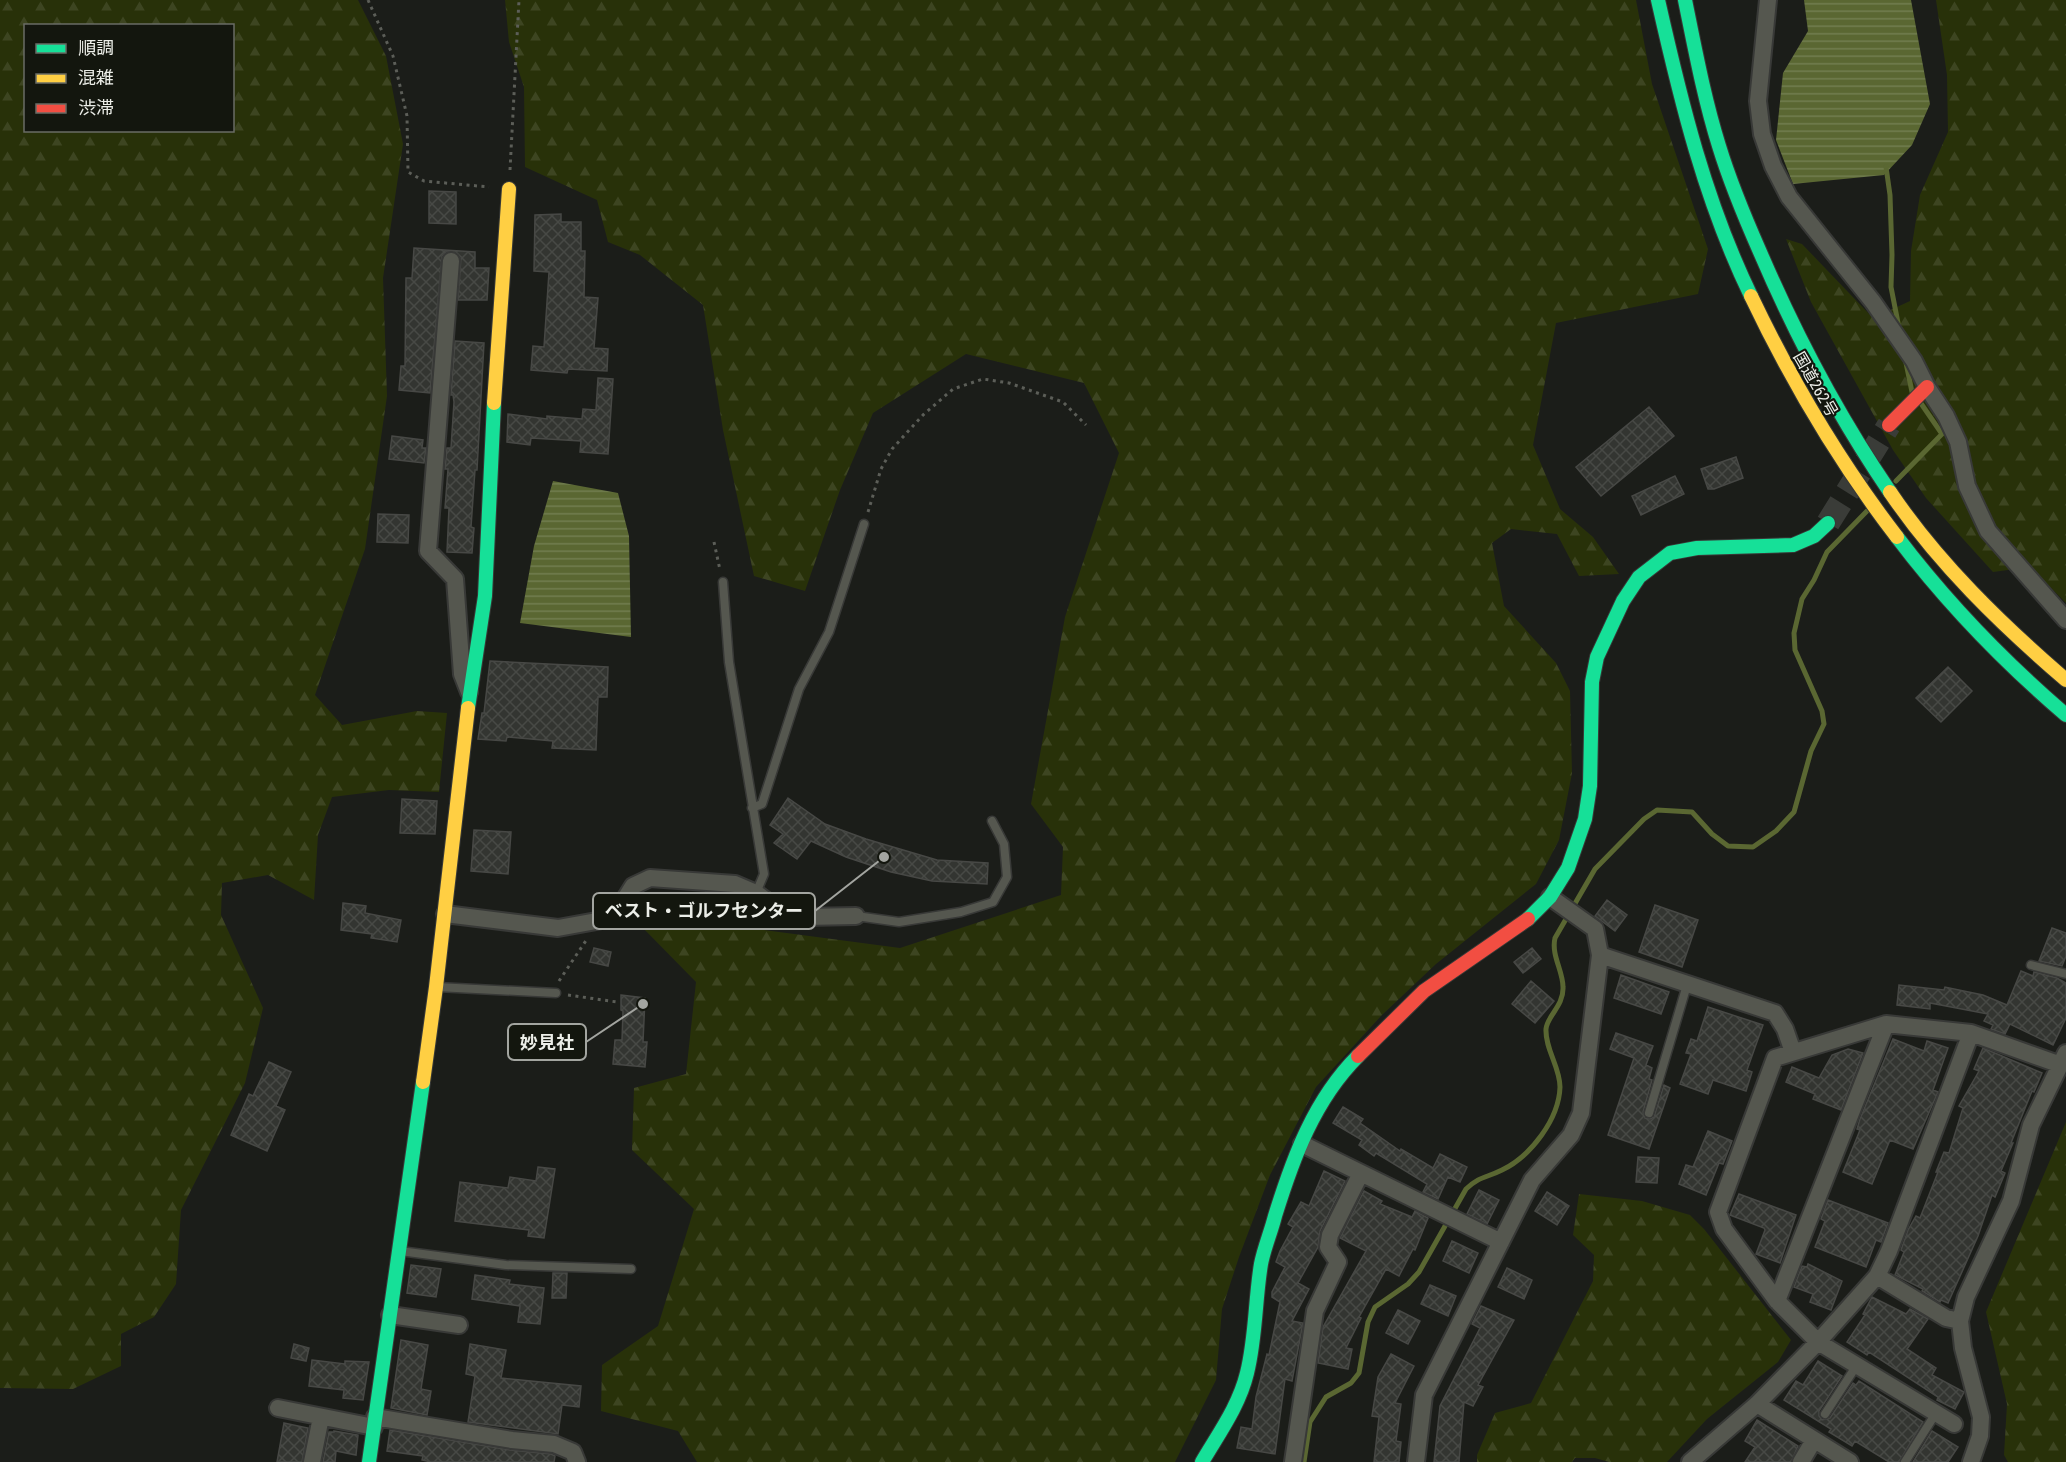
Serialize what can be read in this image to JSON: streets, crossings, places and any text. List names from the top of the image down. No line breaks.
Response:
{"streets":{"main road":["国道262号"]},"places":["ベスト・ゴルフセンター","妙見社"],"legend":["順調","混雑","渋滞"]}
